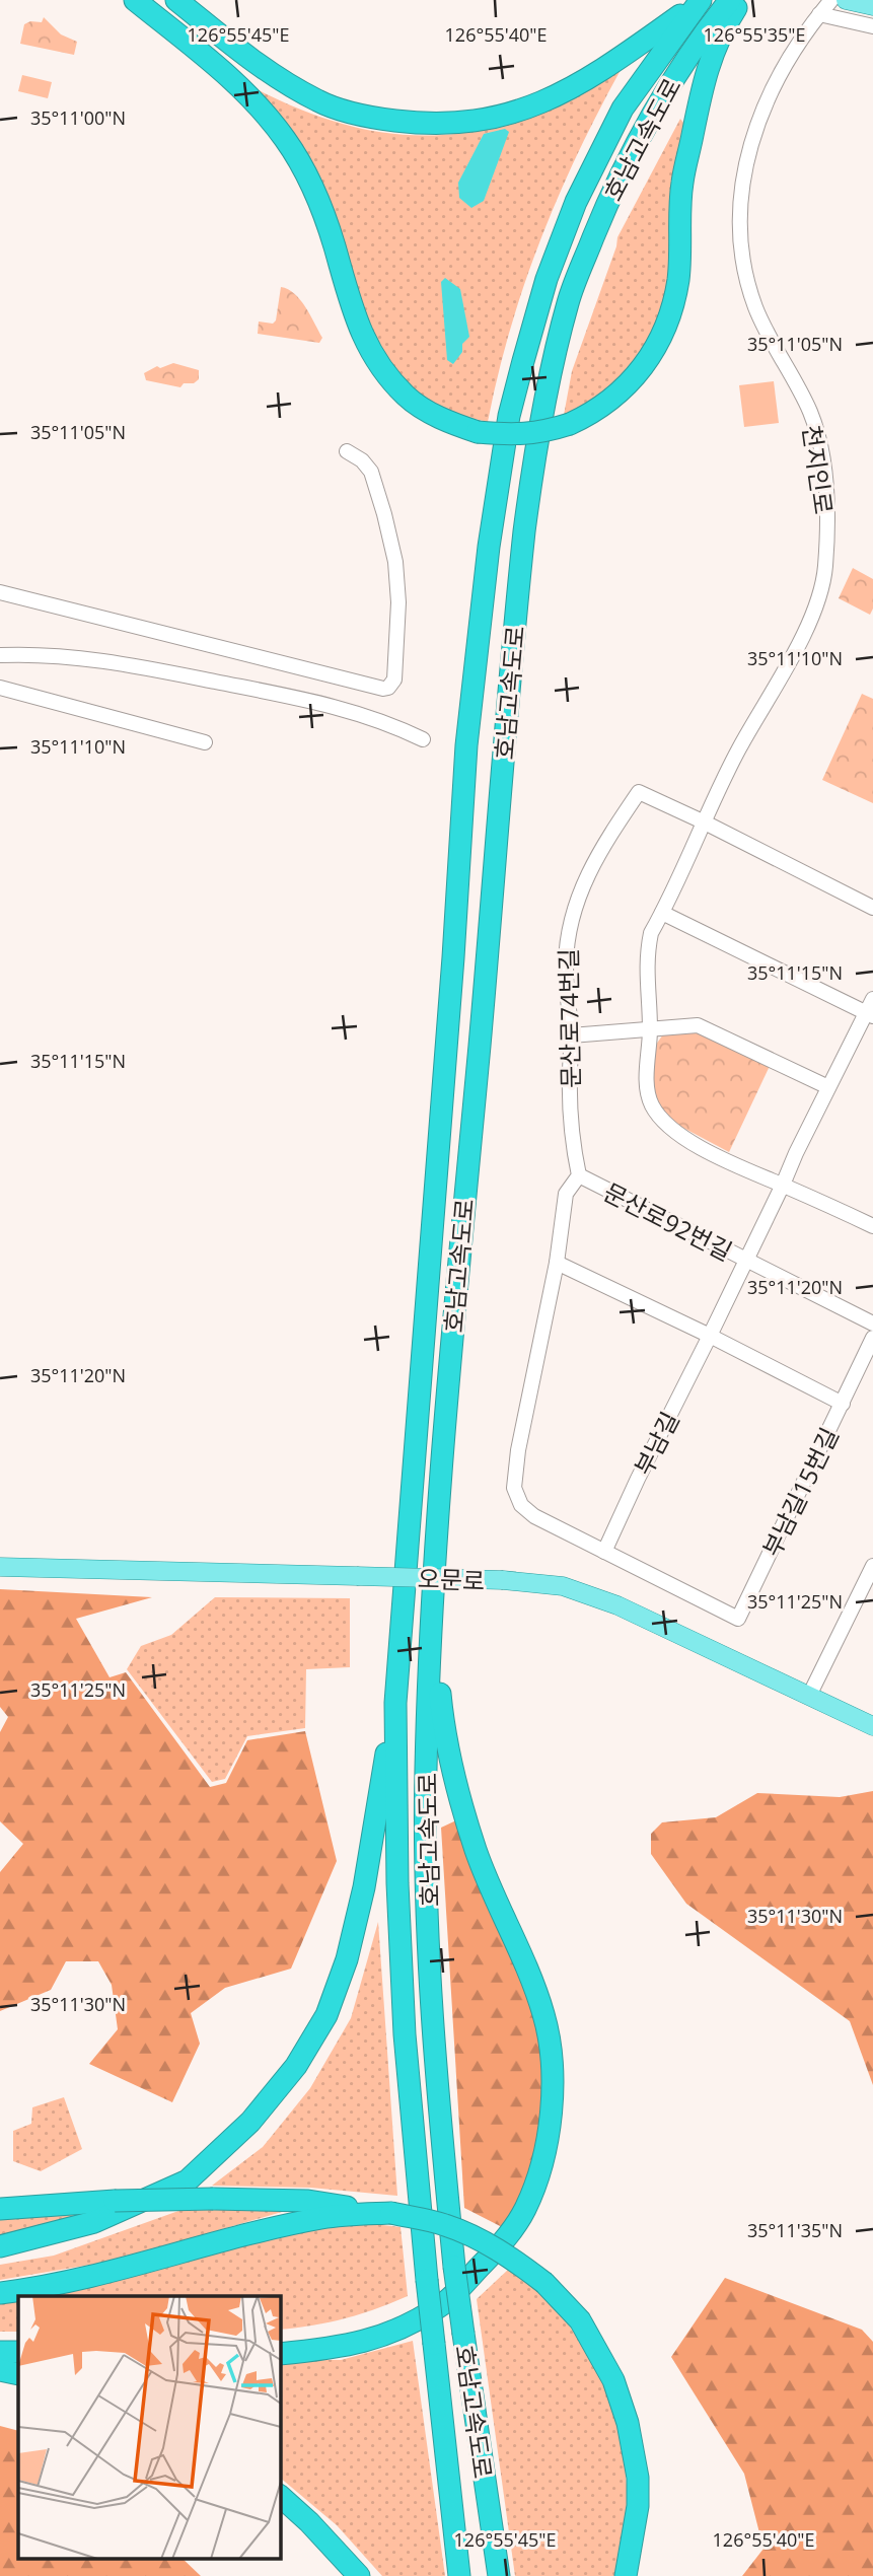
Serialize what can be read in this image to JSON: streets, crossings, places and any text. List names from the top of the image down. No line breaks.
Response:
{"streets":{"highway":["호남고속도로"],"main road":["오문로"],"street":["천지인로","문산로74번길","문산로92번길","부남길","부남길15번길"]},"crossings":[["천지인로","문산로74번길"],["천지인로","부남길"],["문산로74번길","문산로92번길"],["문산로92번길","부남길"],["부남길","부남길15번길"]],"coordinates":["126°55'45\"E","126°55'40\"E","126°55'35\"E","35°11'00\"N","35°11'05\"N","35°11'10\"N","35°11'15\"N","35°11'20\"N","35°11'25\"N","35°11'30\"N","35°11'35\"N"]}
